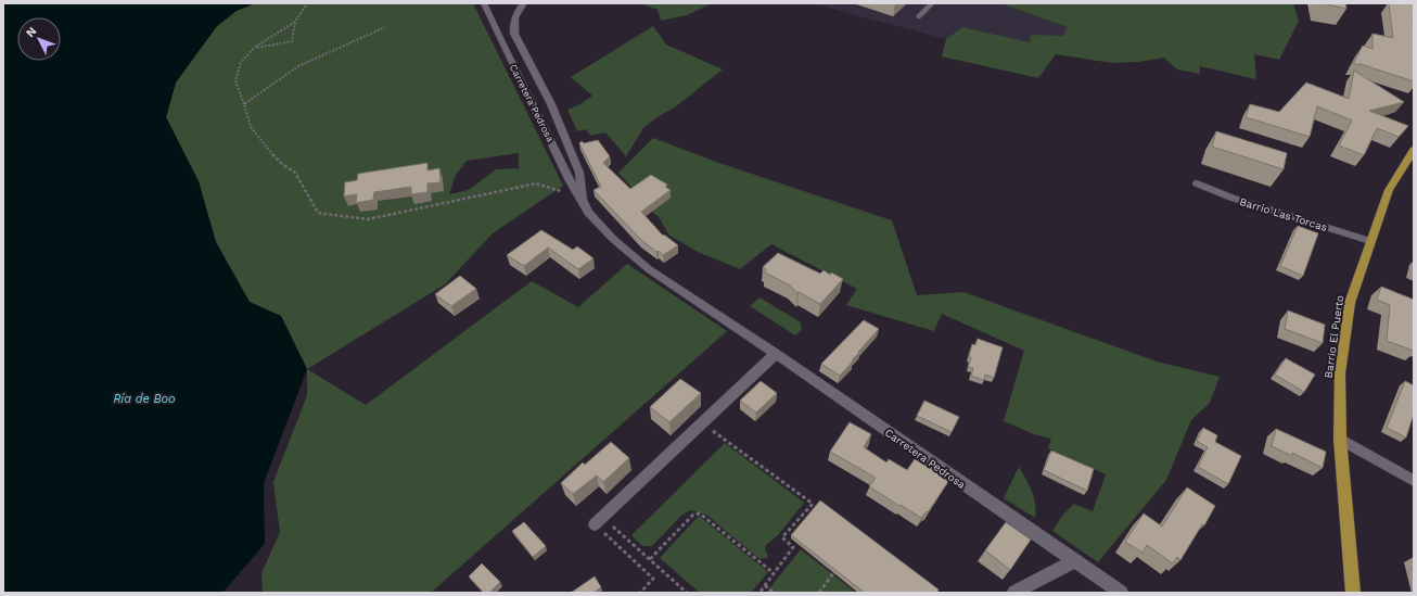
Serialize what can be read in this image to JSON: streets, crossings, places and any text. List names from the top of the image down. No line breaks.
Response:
{"streets":{"main road":["Barrio El Puerto"],"street":["Carretera Pedrosa","Barrio Las Torcas"]},"crossings":[["Barrio Las Torcas","Barrio El Puerto"]],"water":["Ría de Boo"],"north":"top left"}
